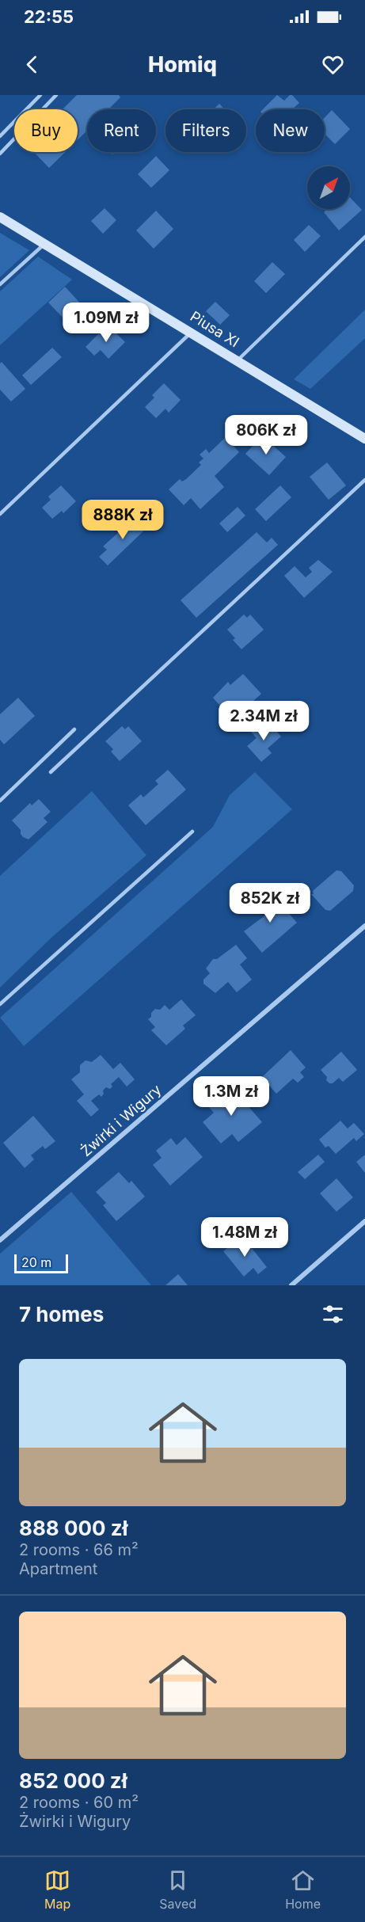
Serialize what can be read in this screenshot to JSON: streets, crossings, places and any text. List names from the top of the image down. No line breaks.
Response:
{"streets":{"street":["Piusa XI","Żwirki i Wigury"]},"scale_bar":"20 m","north":"top right","page":{"status":"22:55","header":"Homiq","chip":["Buy","Rent","Filters","New"],"price":["1.09M zł","806K zł","888K zł","2.34M zł","852K zł","1.3M zł","1.48M zł"],"scale":"20 m","heading":"7 homes","list":[{"name":"888 000 zł","note":"2 rooms · 66 m² · Apartment"},{"name":"852 000 zł","note":"2 rooms · 60 m² · Żwirki i Wigury"}],"tabs":["Map","Saved","Home"]}}
